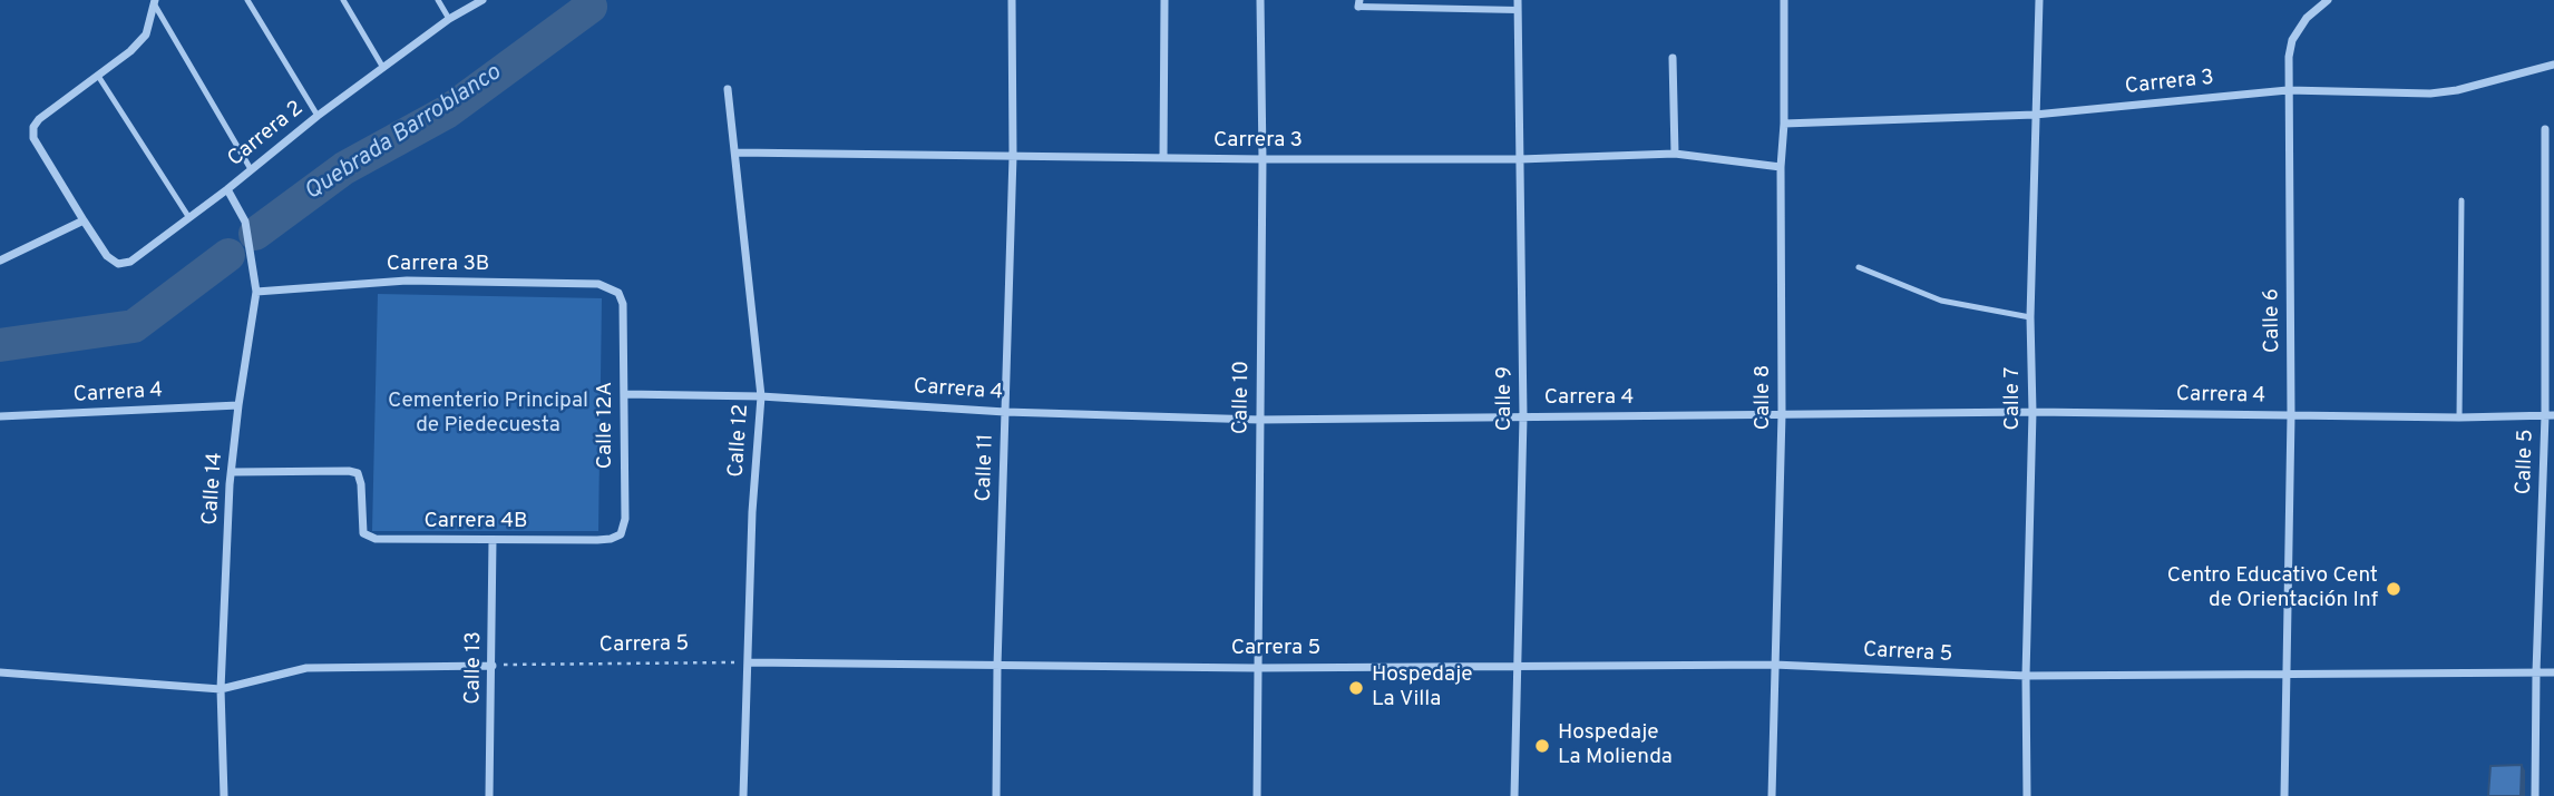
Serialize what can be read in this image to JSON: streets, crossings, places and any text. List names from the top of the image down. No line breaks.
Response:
{"streets":{"street":["Carrera 3","Carrera 2","Carrera 3B","Calle 6","Carrera 4","Calle 10","Calle 8","Calle 9","Calle 7","Calle 12A","Calle 12","Calle 5","Calle 11","Calle 14","Carrera 4B","Carrera 5","Calle 13"]},"crossings":[["Carrera 3","Calle 6"],["Carrera 3","Calle 10"],["Carrera 3","Calle 8"],["Carrera 3","Calle 9"],["Carrera 3","Calle 7"],["Carrera 3","Calle 12"],["Carrera 3","Calle 11"],["Carrera 2","Calle 14"],["Carrera 3B","Calle 12A"],["Carrera 3B","Calle 14"],["Calle 6","Carrera 4"],["Calle 6","Carrera 5"],["Carrera 4","Calle 10"],["Carrera 4","Calle 8"],["Carrera 4","Calle 9"],["Carrera 4","Calle 7"],["Carrera 4","Calle 12A"],["Carrera 4","Calle 12"],["Carrera 4","Calle 5"],["Carrera 4","Calle 11"],["Carrera 4","Calle 14"],["Calle 10","Carrera 5"],["Calle 8","Carrera 5"],["Calle 9","Carrera 5"],["Calle 7","Carrera 5"],["Calle 12A","Carrera 4B"],["Calle 12","Carrera 5"],["Calle 5","Carrera 5"],["Calle 11","Carrera 5"],["Calle 14","Carrera 4B"],["Carrera 4B","Calle 13"],["Carrera 5","Calle 13"]],"water":["Quebrada Barroblanco"],"parks":["Cementerio Principal de Piedecuesta"],"places":["Centro Educativo Cent de Orientación Inf","Hospedaje La Villa","Hospedaje La Molienda"]}
